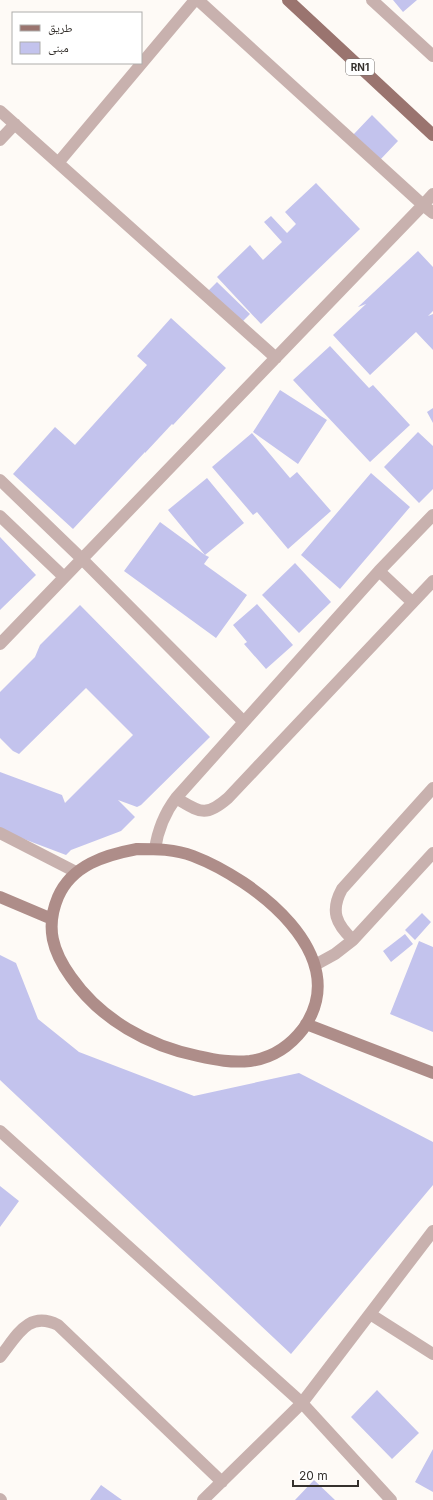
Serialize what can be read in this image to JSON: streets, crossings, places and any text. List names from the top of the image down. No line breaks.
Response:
{"streets":{"main road":["RN1"]},"legend":["طريق","مبنى"],"scale_bar":"20 m"}
